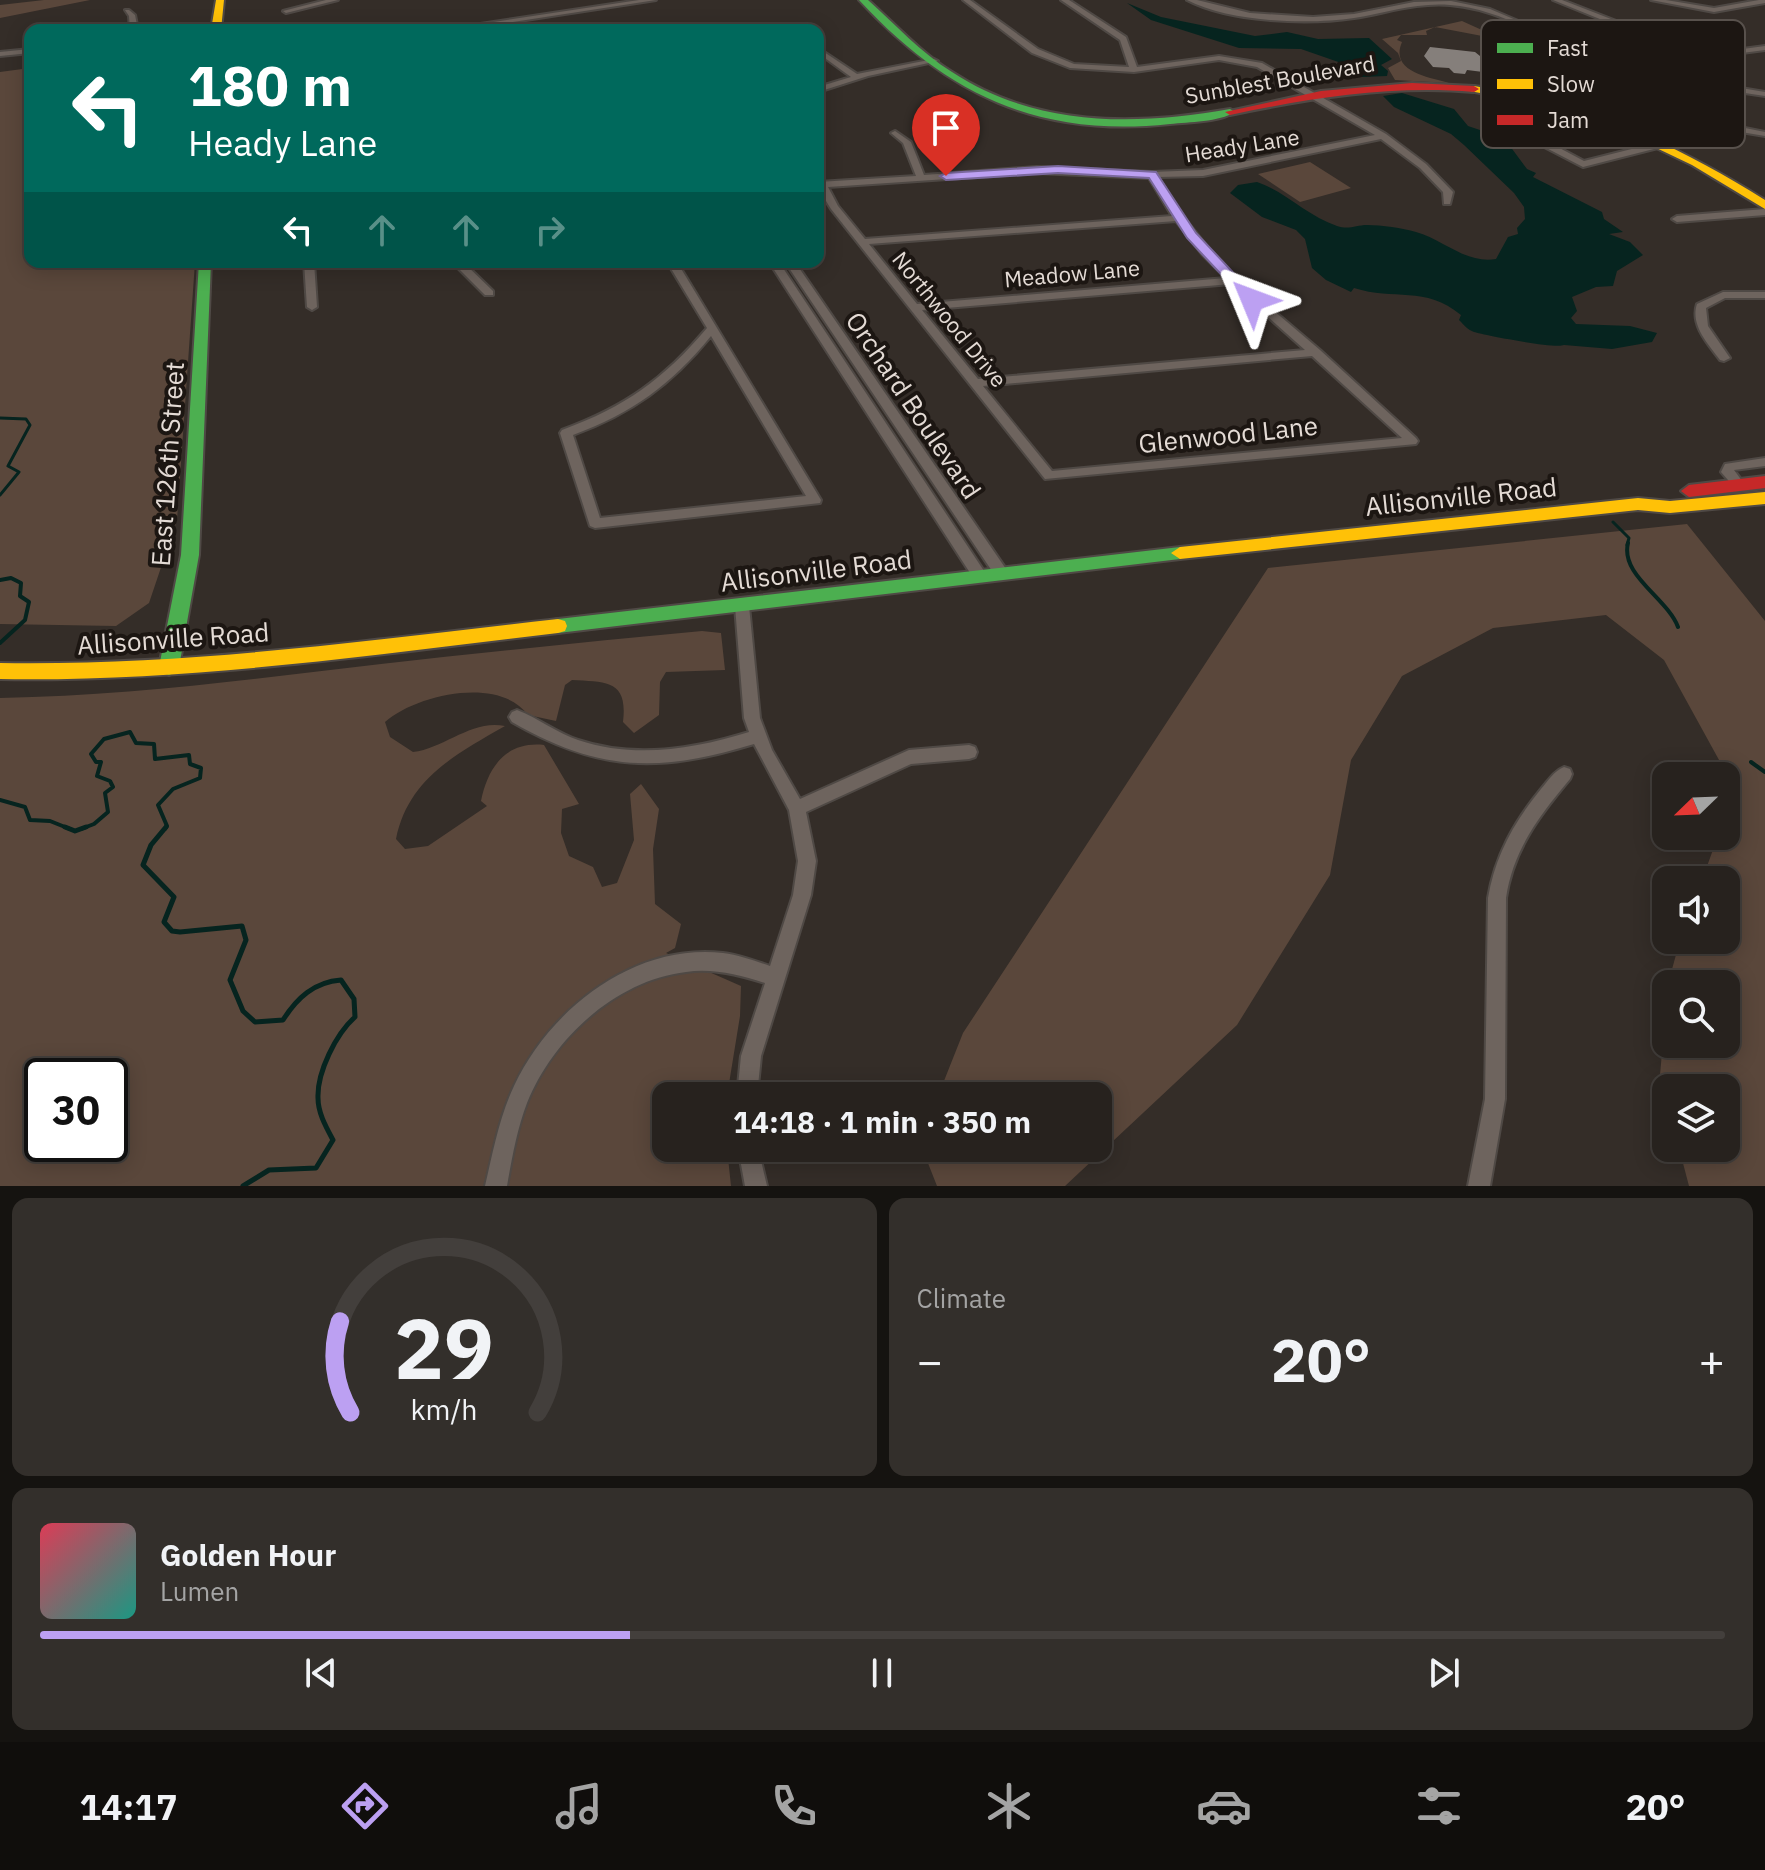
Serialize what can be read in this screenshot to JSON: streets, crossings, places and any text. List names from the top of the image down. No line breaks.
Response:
{"streets":{"main road":["Sunblest Boulevard","East 126th Street","Allisonville Road"],"street":["Heady Lane","Meadow Lane","Northwood Drive","Orchard Boulevard","Glenwood Lane"]},"crossings":[["Meadow Lane","Northwood Drive"],["Northwood Drive","Glenwood Lane"],["Orchard Boulevard","Allisonville Road"],["East 126th Street","Allisonville Road"]],"legend":["Fast","Slow","Jam"],"north":"bottom left","page":{"turn":["180 m","Heady Lane"],"limit":"30","trip":"14:18 · 1 min · 350 m","tile":"Climate","heat":["−","20°","+"],"song":["Golden Hour","Lumen"],"tabs":["14:17","20°"],"gauge":["29","km/h"]}}
